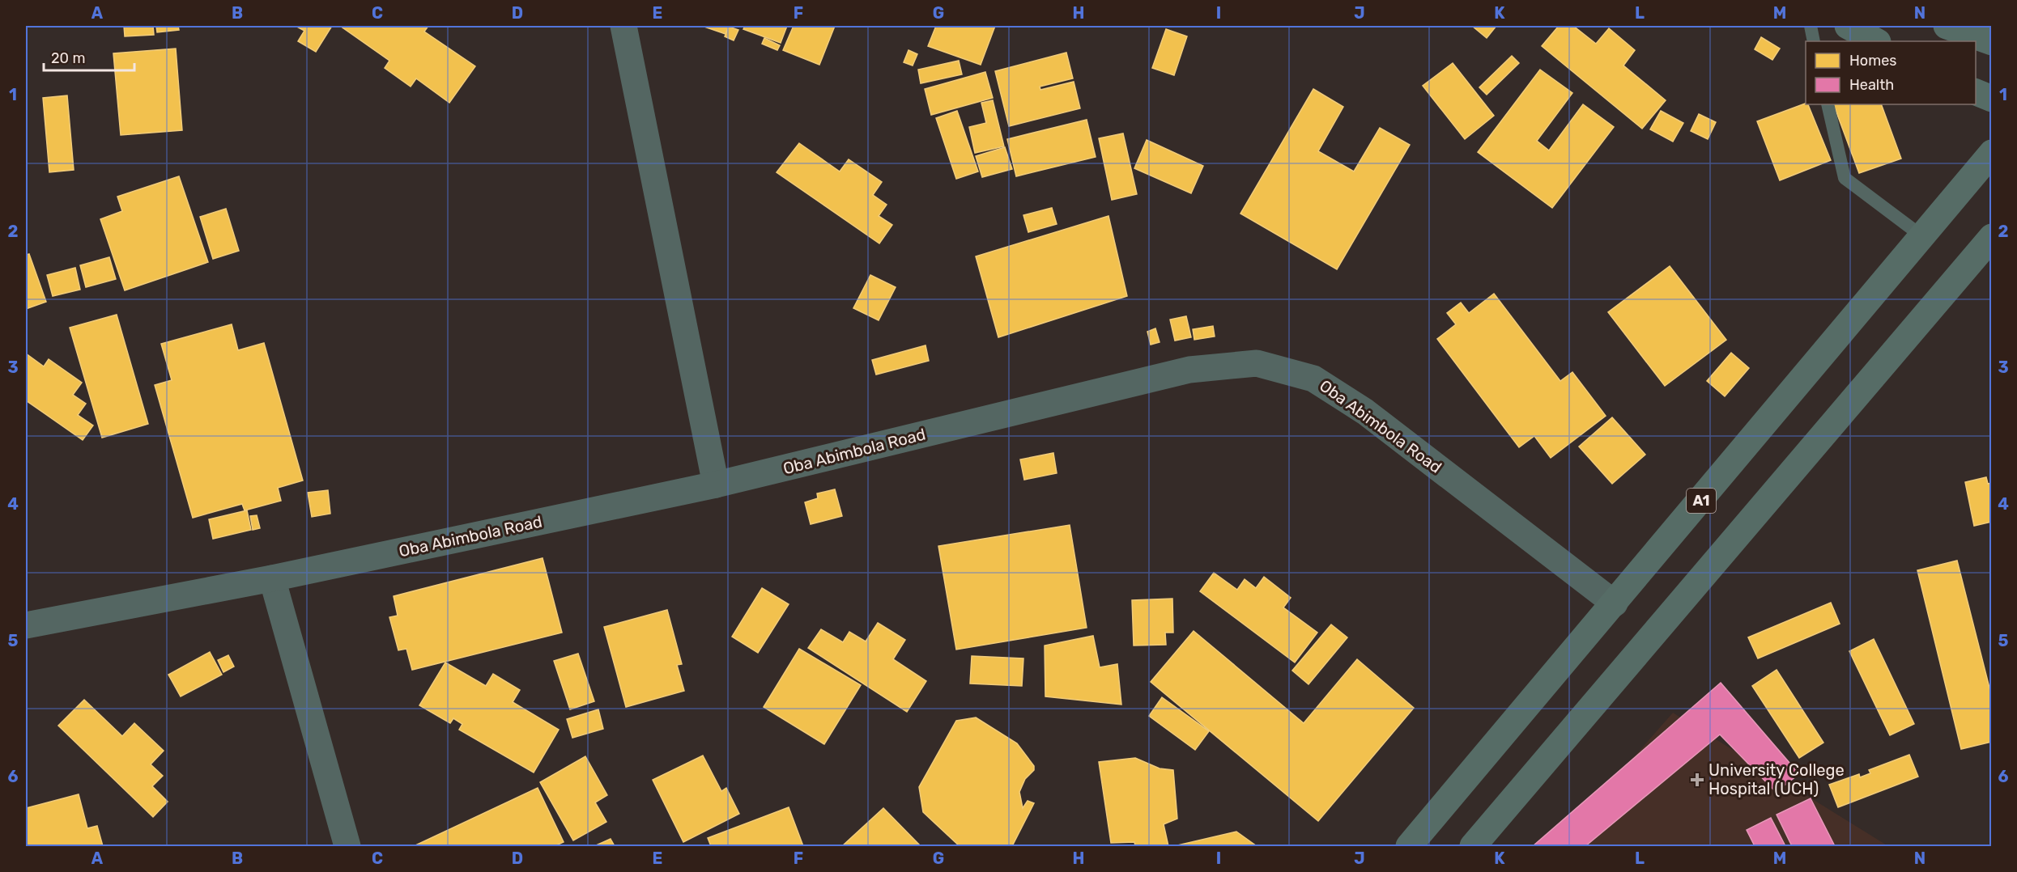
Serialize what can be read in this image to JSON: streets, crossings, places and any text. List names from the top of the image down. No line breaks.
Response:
{"streets":{"highway":["A1"],"street":["Oba Abimbola Road"]},"crossings":[["Oba Abimbola Road","A1"]],"places":{"health":["University College Hospital (UCH)"]},"legend":["Homes","Health"],"scale_bar":"20 m","grid":{"columns":["A","B","C","D","E","F","G","H","I","J","K","L","M","N"],"rows":["1","2","3","4","5","6"]}}
